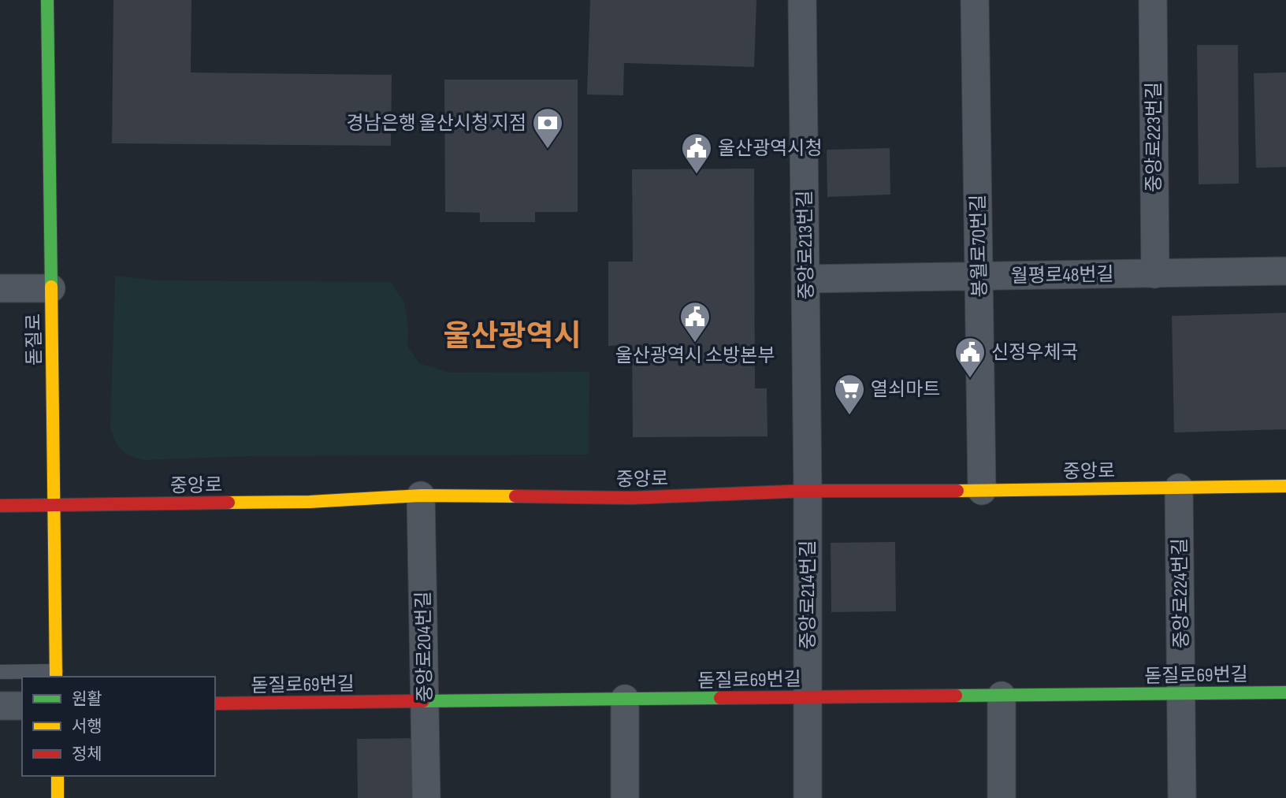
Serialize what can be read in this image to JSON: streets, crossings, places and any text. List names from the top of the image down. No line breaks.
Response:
{"streets":{"main road":["돋질로","중앙로","돋질로69번길"],"street":["중앙로223번길","중앙로213번길","봉월로70번길","월평로48번길","중앙로224번길","중앙로214번길","중앙로204번길"]},"crossings":[["중앙로223번길","월평로48번길"],["중앙로213번길","월평로48번길"],["중앙로213번길","중앙로"],["중앙로213번길","중앙로214번길"],["봉월로70번길","월평로48번길"],["봉월로70번길","중앙로"],["돋질로","중앙로"],["중앙로","중앙로224번길"],["중앙로","중앙로214번길"],["중앙로","중앙로204번길"],["중앙로224번길","돋질로69번길"],["중앙로214번길","돋질로69번길"],["중앙로204번길","돋질로69번길"]],"districts":["울산광역시"],"places":{"bank":["경남은행 울산시청 지점"],"public building":["울산광역시청","울산광역시 소방본부","신정우체국"],"supermarket":["열쇠마트"]},"legend":["원활","서행","정체"]}
